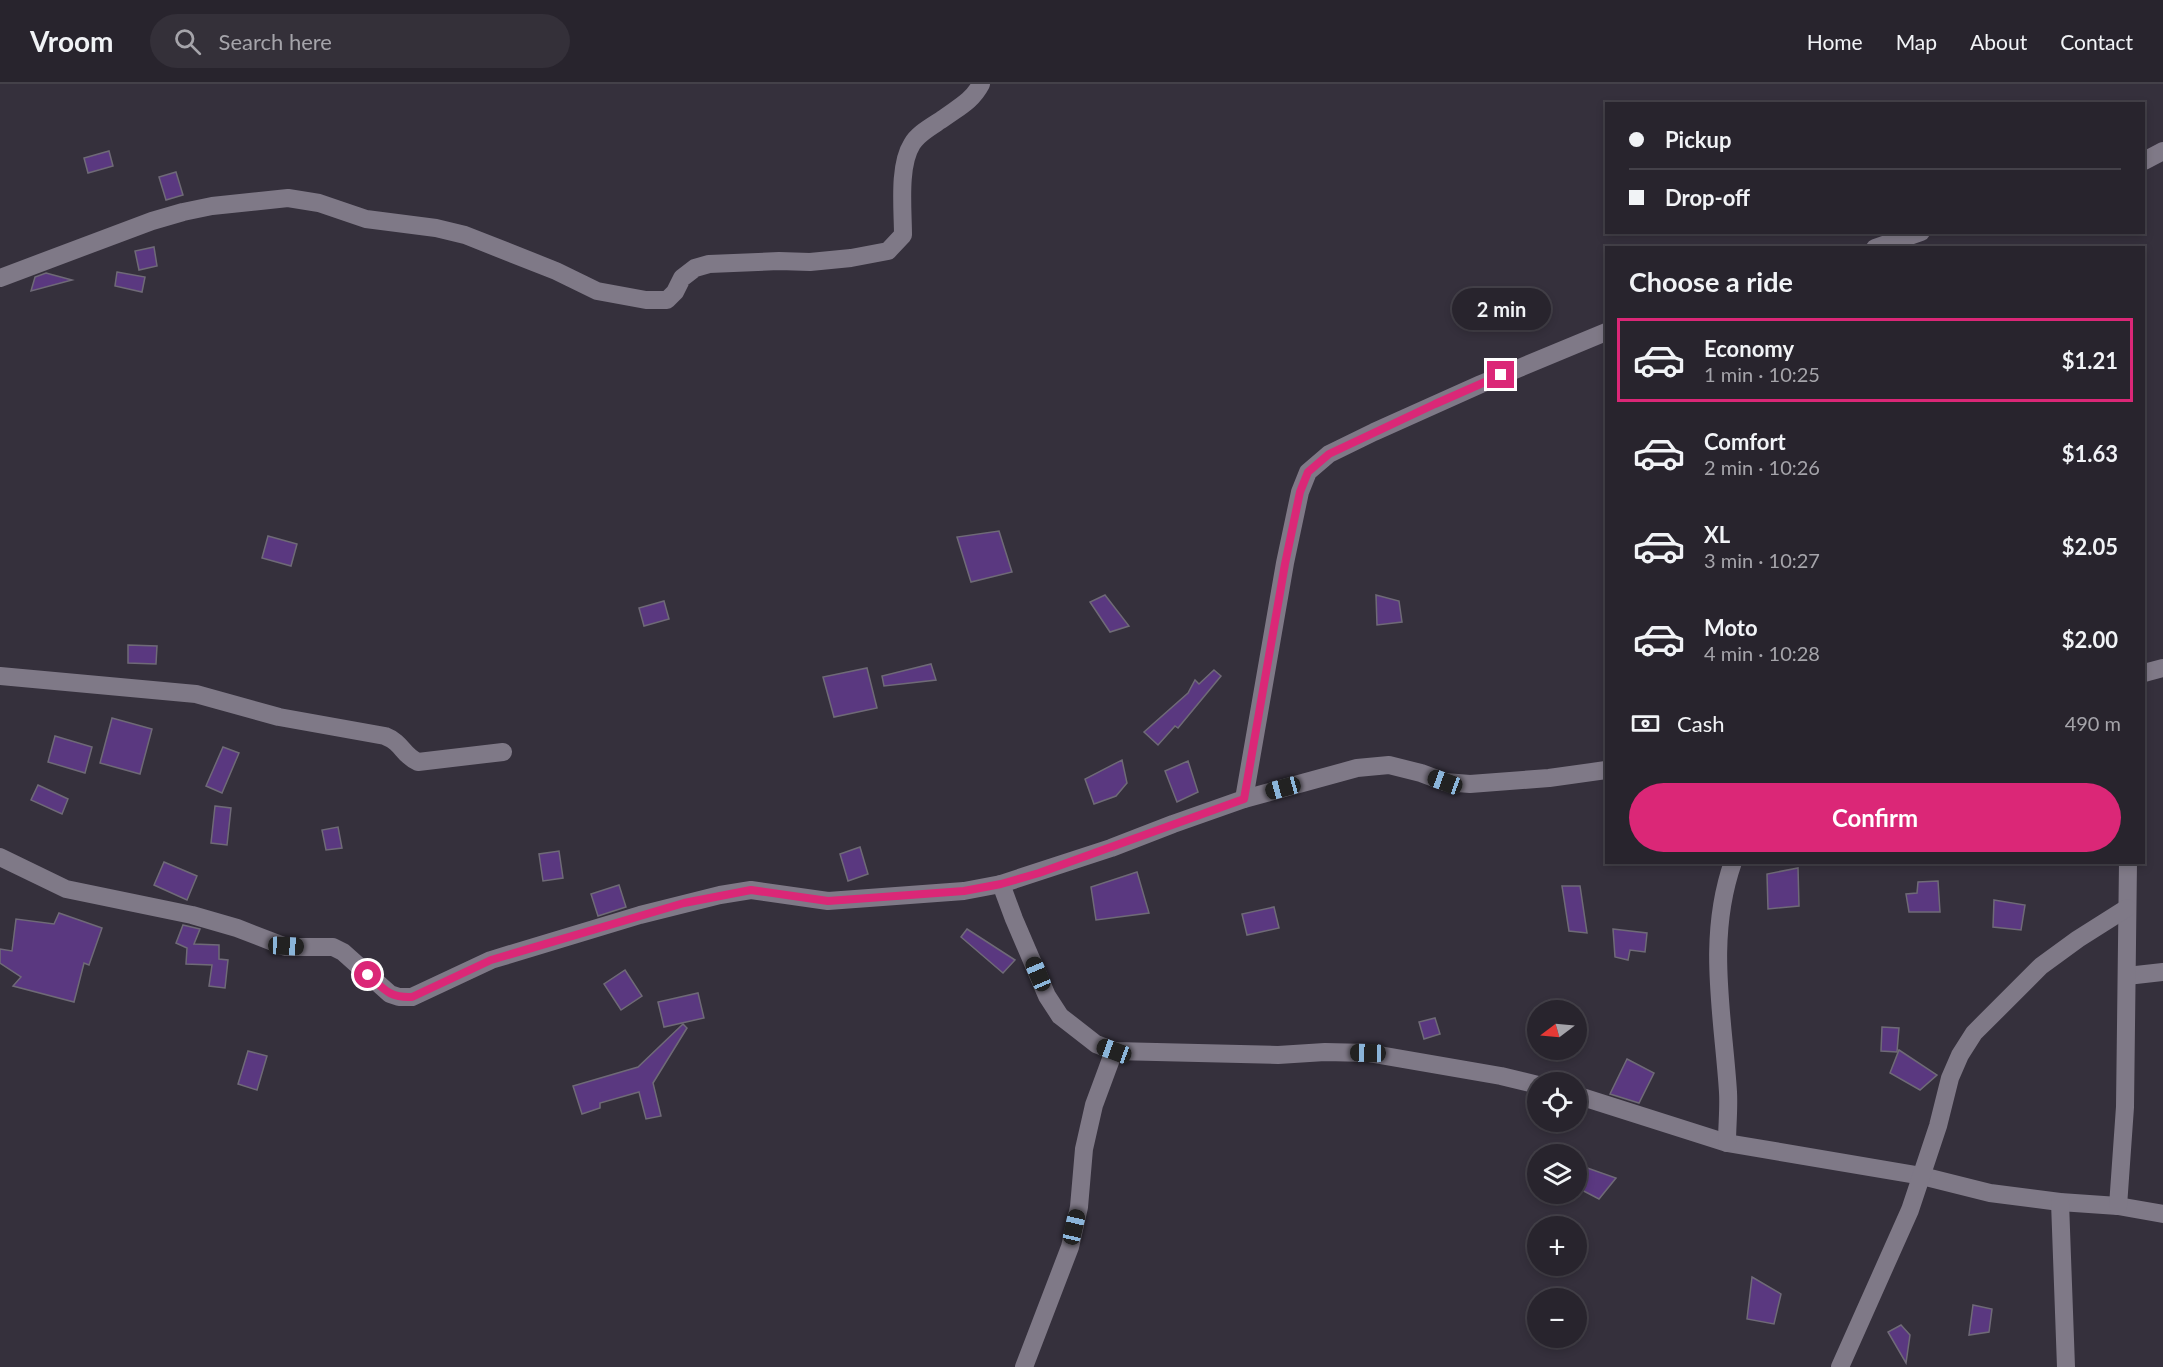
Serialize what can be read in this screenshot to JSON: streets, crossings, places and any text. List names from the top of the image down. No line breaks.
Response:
{"north":"left","page":{"header":"Vroom","search":"Search here","nav":["Home","Map","About","Contact"],"banner":["Pickup","Drop-off"],"heading":"Choose a ride","bubble":"2 min","list":[{"name":"Economy","note":"1 min · 10:25","value":"$1.21"},{"name":"Comfort","note":"2 min · 10:26","value":"$1.63"},{"name":"XL","note":"3 min · 10:27","value":"$2.05"},{"name":"Moto","note":"4 min · 10:28","value":"$2.00"}],"pay":["Cash","490 m"],"buttons":"Confirm","map_buttons":["+","−"]}}
